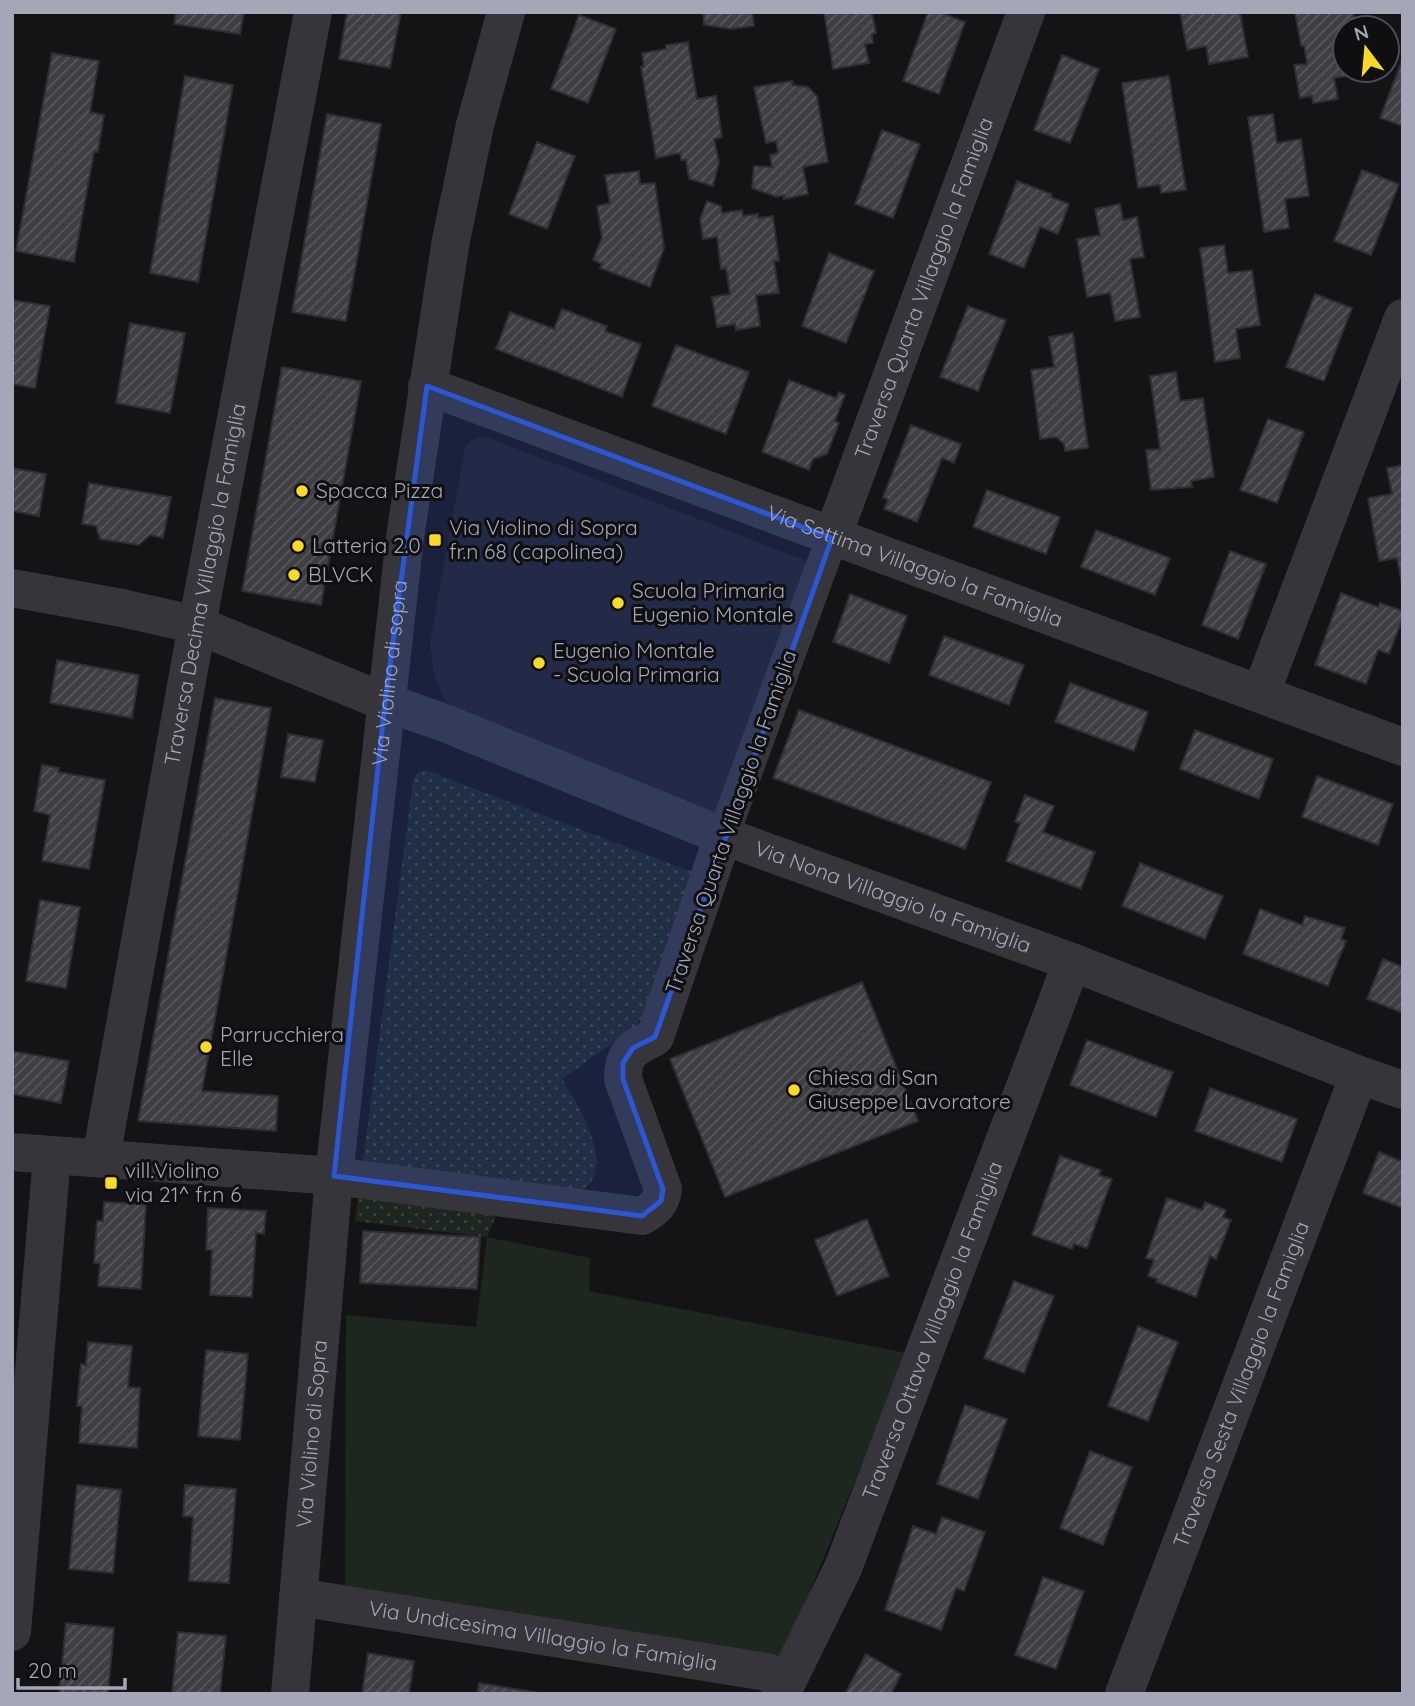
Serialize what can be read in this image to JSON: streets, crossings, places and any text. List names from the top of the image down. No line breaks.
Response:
{"streets":{"street":["Traversa Quarta Villaggio la Famiglia","Via Settima Villaggio la Famiglia","Traversa Decima Villaggio la Famiglia","Via Violino di sopra","Via Nona Villaggio la Famiglia","Traversa Ottava Villaggio la Famiglia","Traversa Sesta Villaggio la Famiglia","Via Violino di Sopra","Via Undicesima Villaggio la Famiglia"]},"crossings":[["Traversa Quarta Villaggio la Famiglia","Via Settima Villaggio la Famiglia"],["Traversa Quarta Villaggio la Famiglia","Via Violino di sopra"],["Traversa Quarta Villaggio la Famiglia","Via Nona Villaggio la Famiglia"],["Traversa Quarta Villaggio la Famiglia","Via Violino di Sopra"],["Via Settima Villaggio la Famiglia","Via Violino di sopra"],["Traversa Decima Villaggio la Famiglia","Via Nona Villaggio la Famiglia"],["Via Violino di sopra","Via Nona Villaggio la Famiglia"],["Via Violino di sopra","Via Violino di Sopra"],["Via Nona Villaggio la Famiglia","Traversa Ottava Villaggio la Famiglia"],["Via Nona Villaggio la Famiglia","Traversa Sesta Villaggio la Famiglia"],["Traversa Ottava Villaggio la Famiglia","Via Undicesima Villaggio la Famiglia"],["Via Violino di Sopra","Via Undicesima Villaggio la Famiglia"]],"places":{"other":["Spacca Pizza","Latteria 2.0","BLVCK","Scuola Primaria Eugenio Montale","Eugenio Montale - Scuola Primaria","Parrucchiera Elle","Chiesa di San Giuseppe Lavoratore"],"transit":["Via Violino di Sopra fr.n 68 (capolinea)","vill.Violino via 21^ fr.n 6"]},"scale_bar":"20 m","north":"top"}
